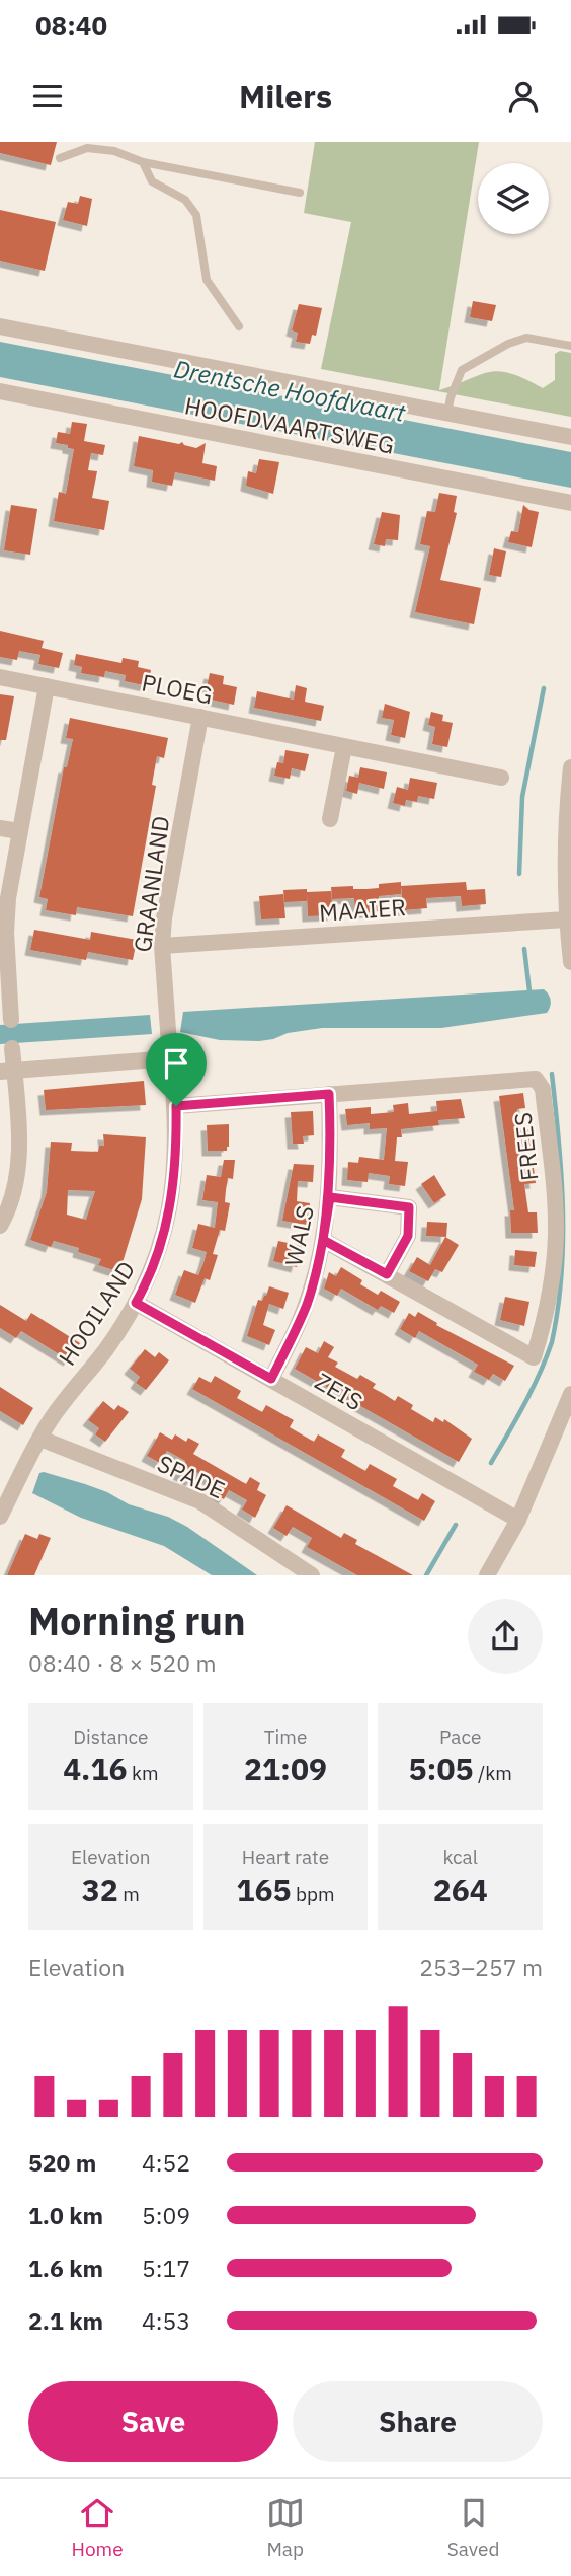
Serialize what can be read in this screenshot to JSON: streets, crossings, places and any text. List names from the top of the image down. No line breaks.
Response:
{"streets":{"street":["HOOFDVAARTSWEG","PLOEG","GRAANLAND","MAAIER","FREES","WALS","HOOILAND","ZEIS","SPADE"]},"crossings":[["PLOEG","GRAANLAND"],["GRAANLAND","MAAIER"],["GRAANLAND","HOOILAND"],["FREES","WALS"],["FREES","HOOILAND"],["WALS","ZEIS"],["HOOILAND","ZEIS"],["HOOILAND","SPADE"]],"water":["Drentsche Hoofdvaart"],"page":{"status":"08:40","header":"Milers","heading":["Morning run","08:40 · 8 × 520 m"],"stats":[["Distance","4.16 km"],["Time","21:09"],["Pace","5:05 /km"],["Elevation","32 m"],["Heart rate","165 bpm"],["kcal","264"]],"chart":["Elevation","253–257 m"],"list":[{"name":"520 m","note":"4:52"},{"name":"1.0 km","note":"5:09"},{"name":"1.6 km","note":"5:17"},{"name":"2.1 km","note":"4:53"}],"buttons":["Save","Share"],"tabs":["Home","Map","Saved"]}}
